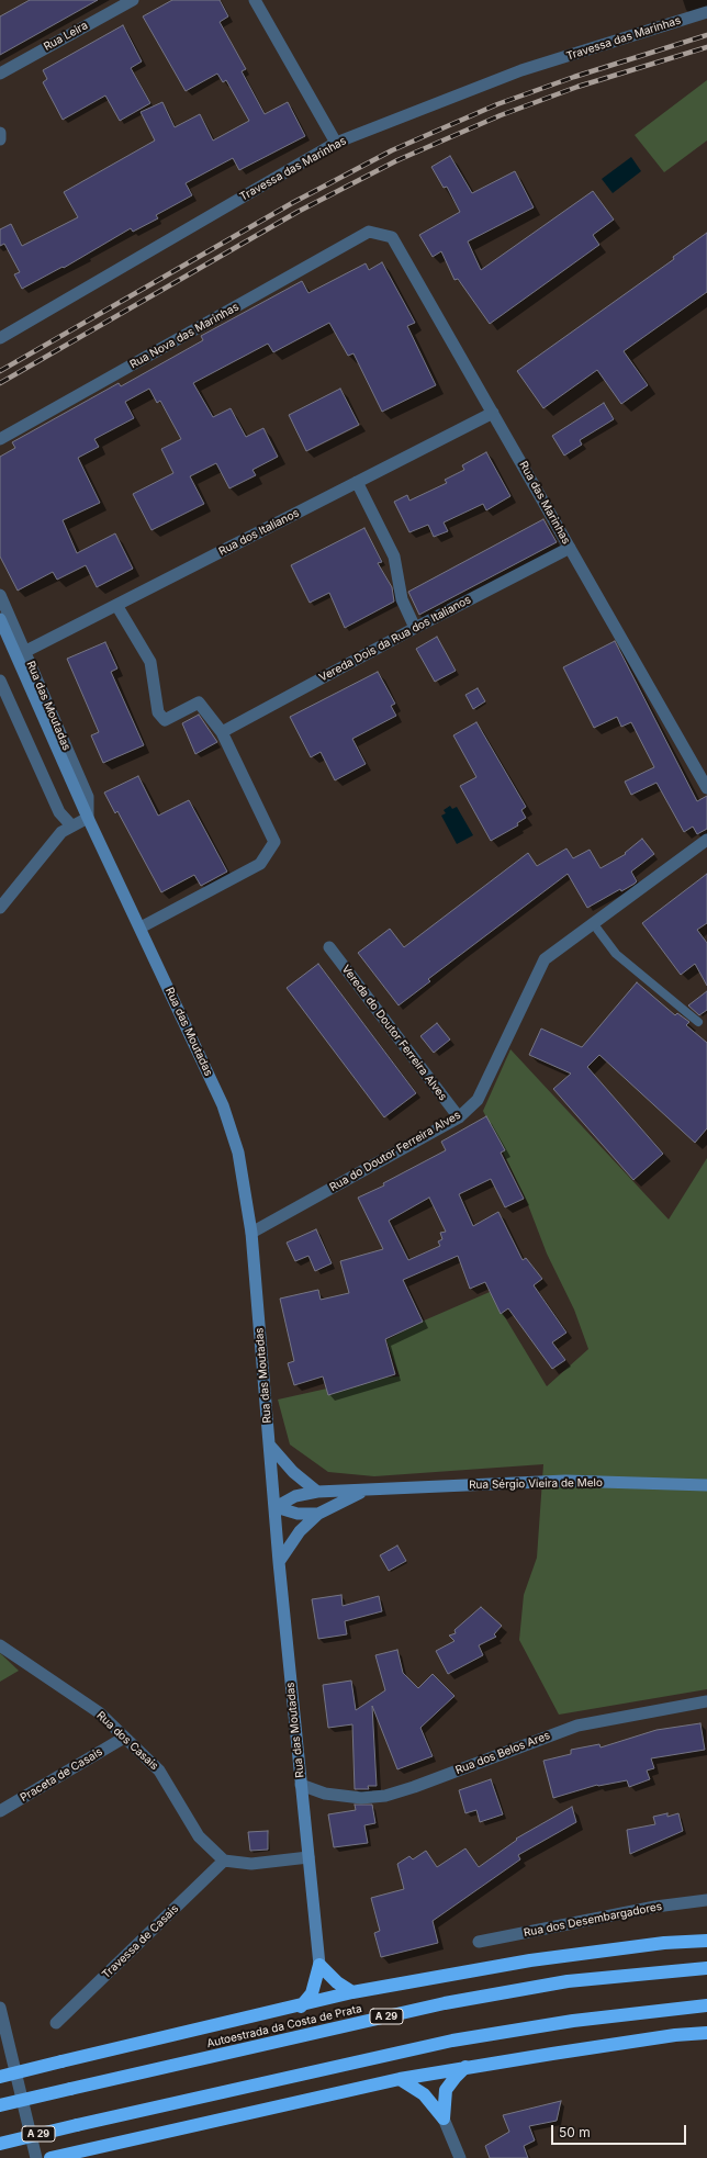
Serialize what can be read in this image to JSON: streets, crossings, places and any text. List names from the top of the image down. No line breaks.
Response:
{"streets":{"highway":["A 29","Autoestrada da Costa de Prata"],"main road":["Rua das Moutadas","Rua Sérgio Vieira de Melo"],"street":["Rua Leira","Travessa das Marinhas","Rua Nova das Marinhas","Rua das Marinhas","Rua dos Italianos","Vereda Dois da Rua dos Italianos","Vereda do Doutor Ferreira Alves","Rua do Doutor Ferreira Alves","Rua dos Casais","Rua dos Belos Ares","Praceta de Casais","Rua dos Desembargadores","Travessa de Casais"]},"crossings":[["Rua Nova das Marinhas","Rua das Marinhas"],["Rua das Marinhas","Rua dos Italianos"],["Rua das Marinhas","Vereda Dois da Rua dos Italianos"],["Rua dos Italianos","Rua das Moutadas"],["Rua das Moutadas","Rua do Doutor Ferreira Alves"],["Rua das Moutadas","Rua Sérgio Vieira de Melo"],["Rua das Moutadas","Rua dos Belos Ares"],["Vereda do Doutor Ferreira Alves","Rua do Doutor Ferreira Alves"],["Rua dos Casais","Praceta de Casais"],["Rua dos Casais","Travessa de Casais"]],"scale_bar":"50 m"}
